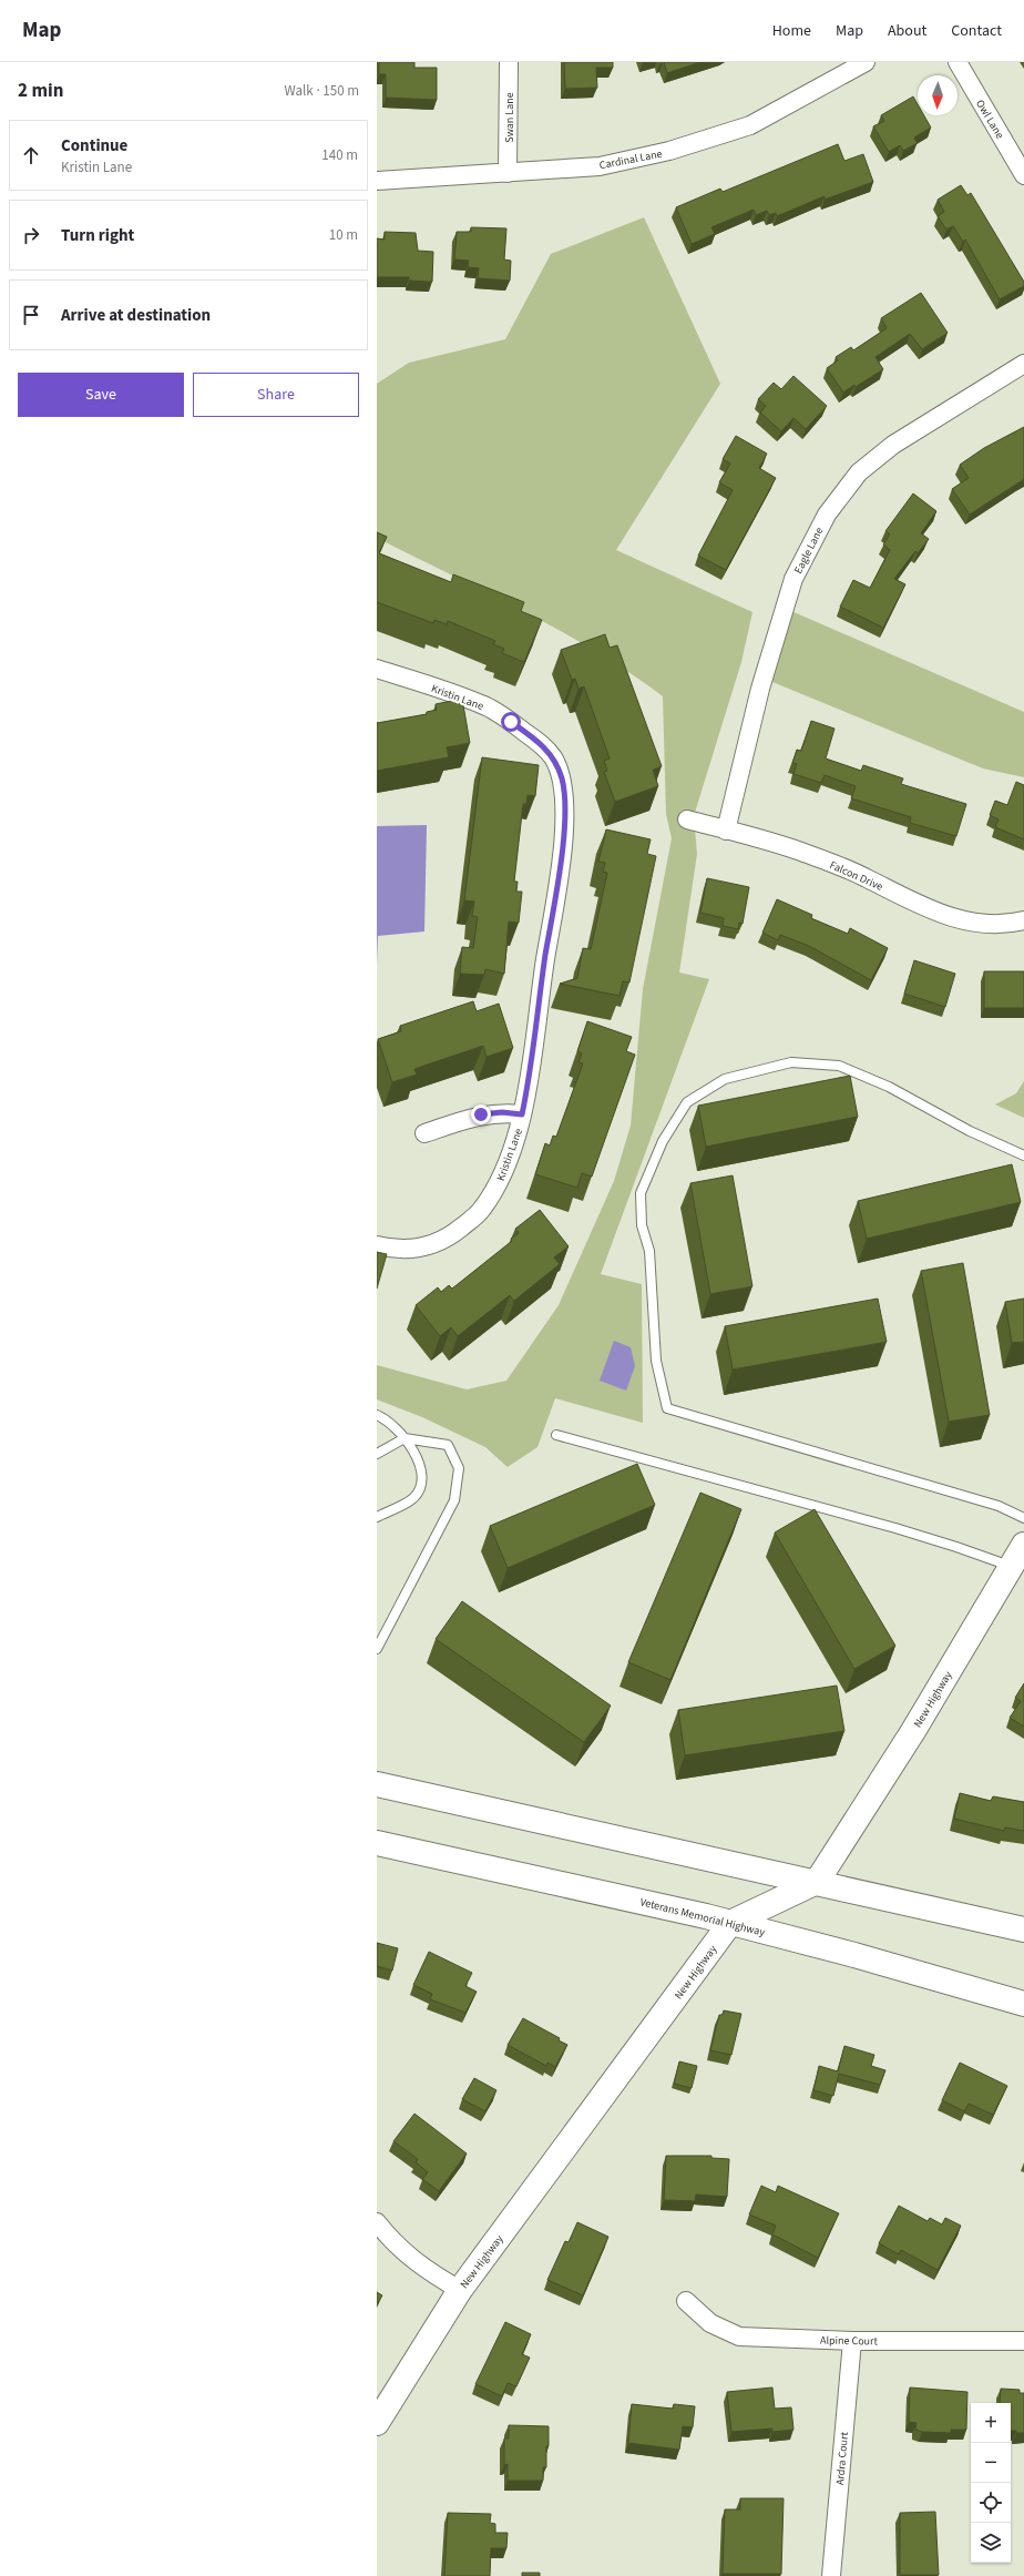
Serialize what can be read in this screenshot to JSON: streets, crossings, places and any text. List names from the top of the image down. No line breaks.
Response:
{"streets":{"main road":["New Highway","Veterans Memorial Highway"],"street":["Swan Lane","Owl Lane","Cardinal Lane","Eagle Lane","Kristin Lane","Falcon Drive","Alpine Court","Ardra Court"]},"crossings":[["Swan Lane","Cardinal Lane"],["Eagle Lane","Falcon Drive"],["New Highway","Veterans Memorial Highway"],["Alpine Court","Ardra Court"]],"north":"bottom","page":{"header":"Map","nav":["Home","Map","About","Contact"],"heading":["2 min","Walk · 150 m"],"list":[["Continue","Kristin Lane","140 m"],["Turn right","10 m"],"Arrive at destination"],"buttons":["Save","Share"],"map_buttons":["+","−"]}}
